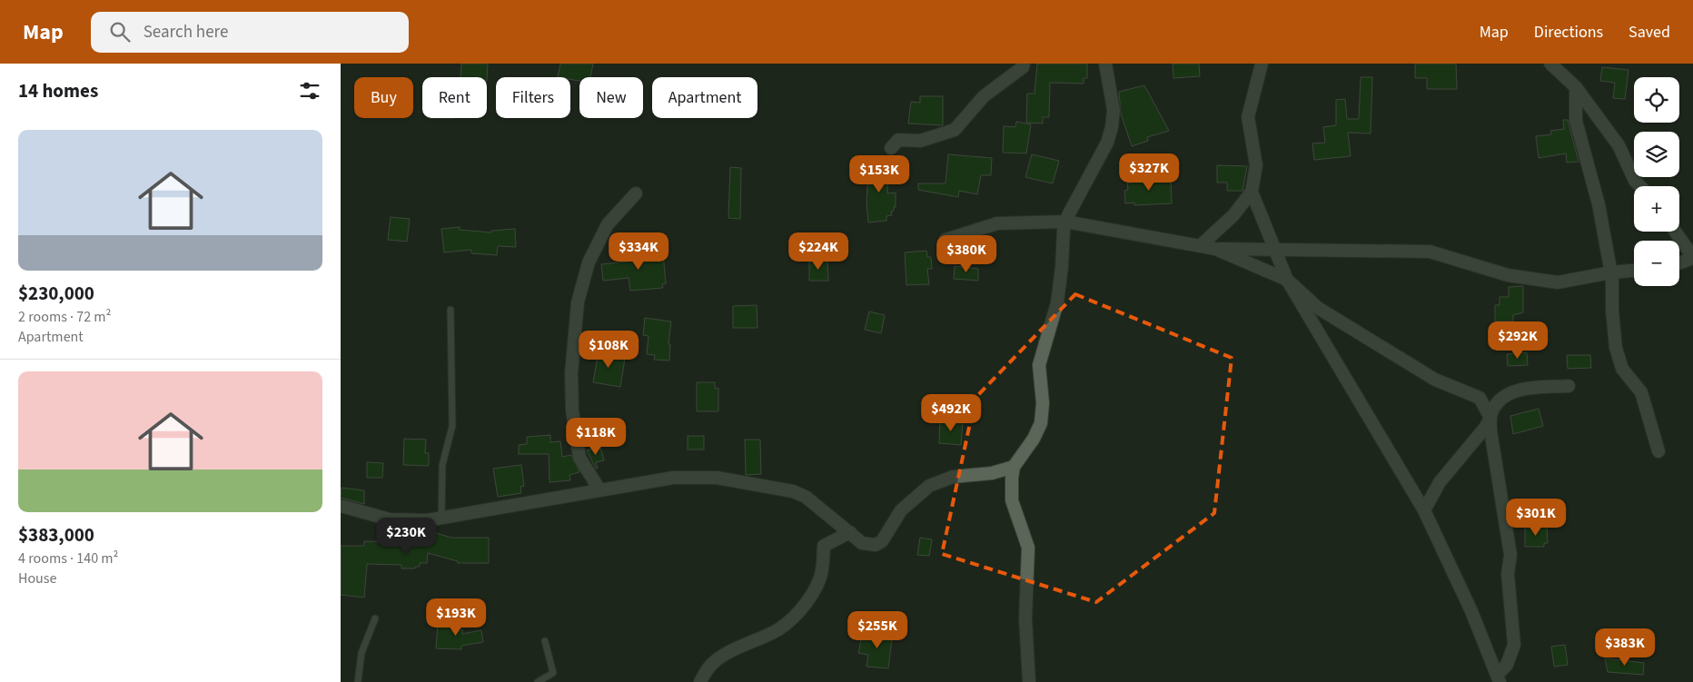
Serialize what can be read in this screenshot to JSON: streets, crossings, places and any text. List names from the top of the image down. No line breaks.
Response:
{"page":{"header":"Map","search":"Search here","nav":["Map","Directions","Saved"],"heading":"14 homes","map_buttons":["+","−"],"chip":["Buy","Rent","Filters","New","Apartment"],"list":[{"name":"$230,000","note":"2 rooms · 72 m² · Apartment"},{"name":"$383,000","note":"4 rooms · 140 m² · House"}],"price":["$327K","$153K","$334K","$224K","$380K","$292K","$108K","$492K","$118K","$301K","$230K","$193K","$255K","$383K"]}}
